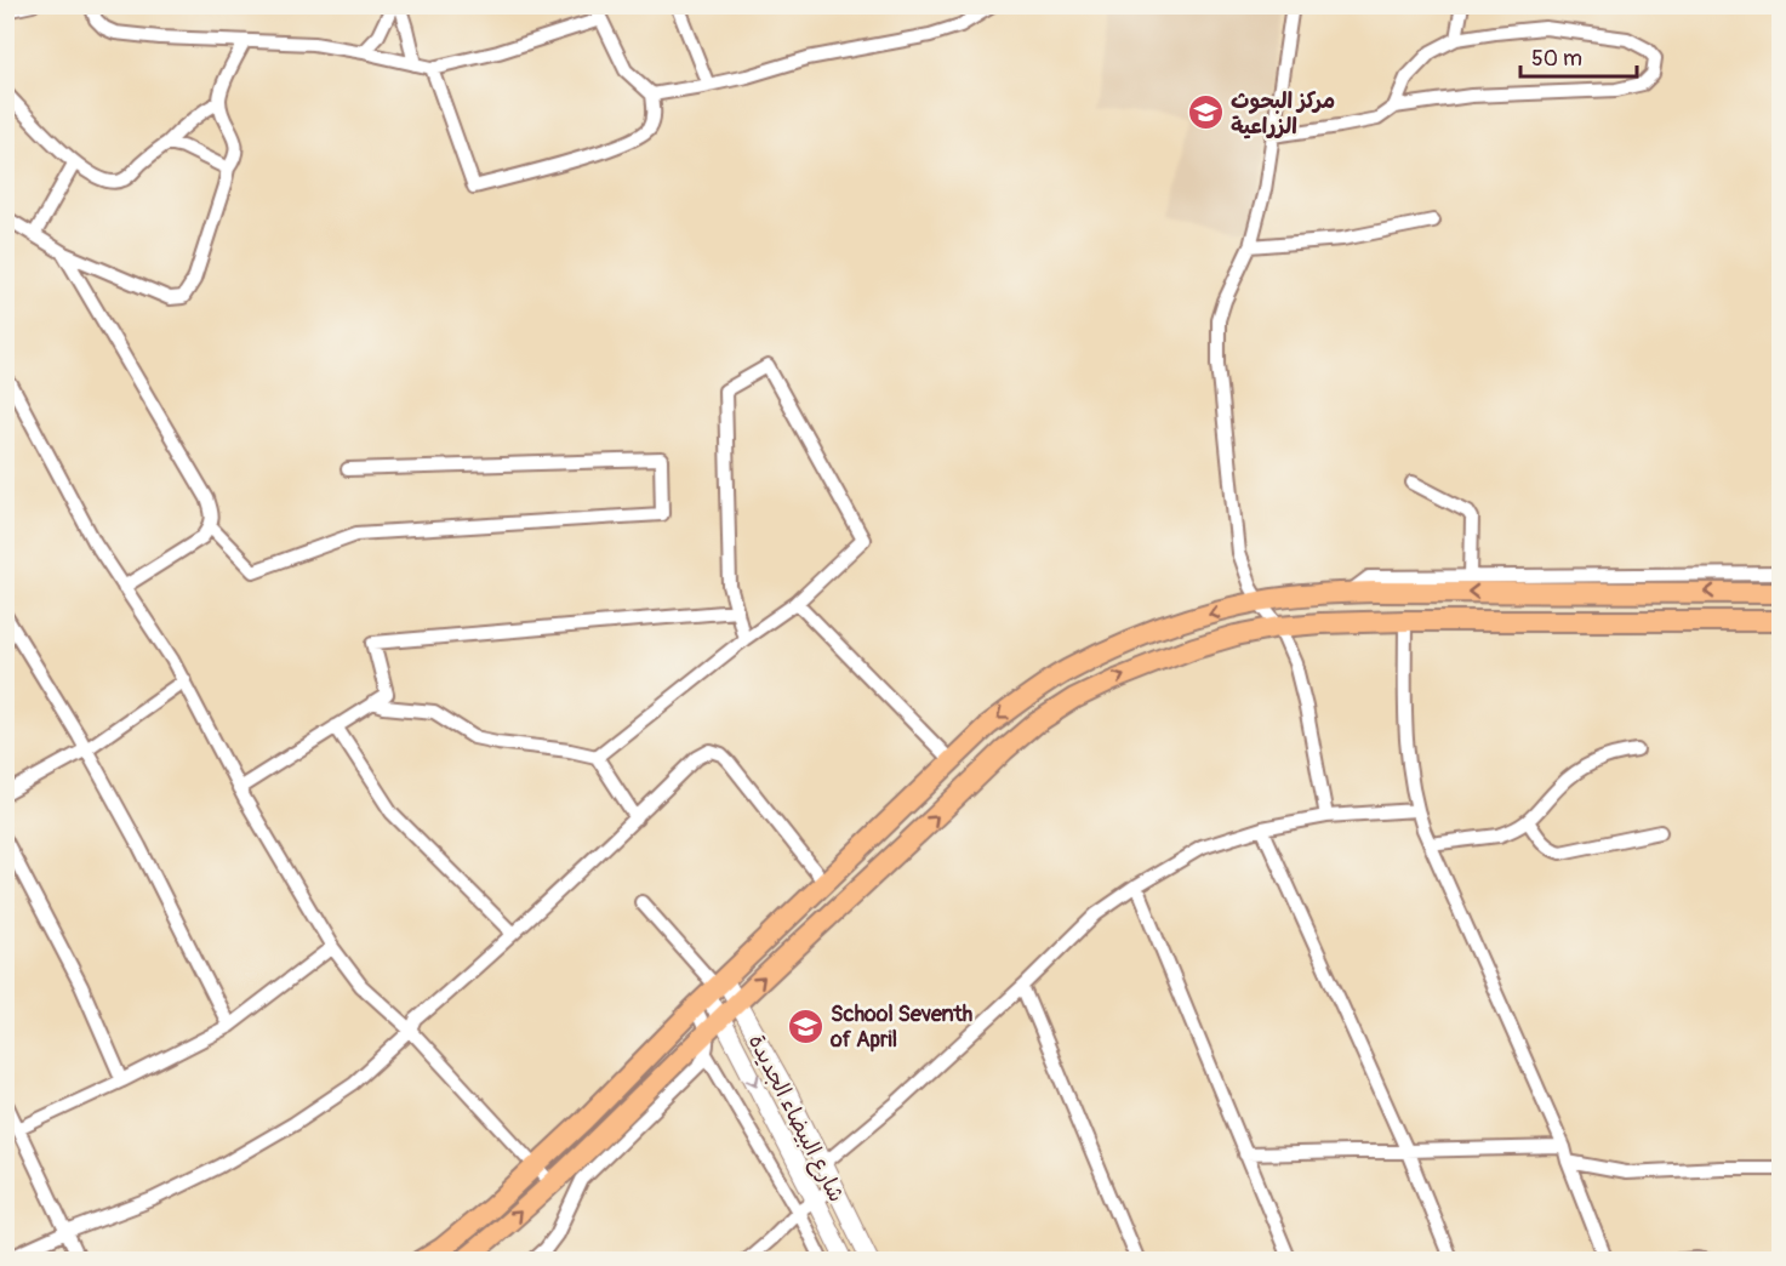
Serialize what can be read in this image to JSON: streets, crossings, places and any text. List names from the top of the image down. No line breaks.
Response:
{"streets":{"street":["شارع البيضاء الجديدة"]},"places":{"school or university":["مركز البحوث الزراعية","School Seventh of April"]},"scale_bar":"50 m"}
